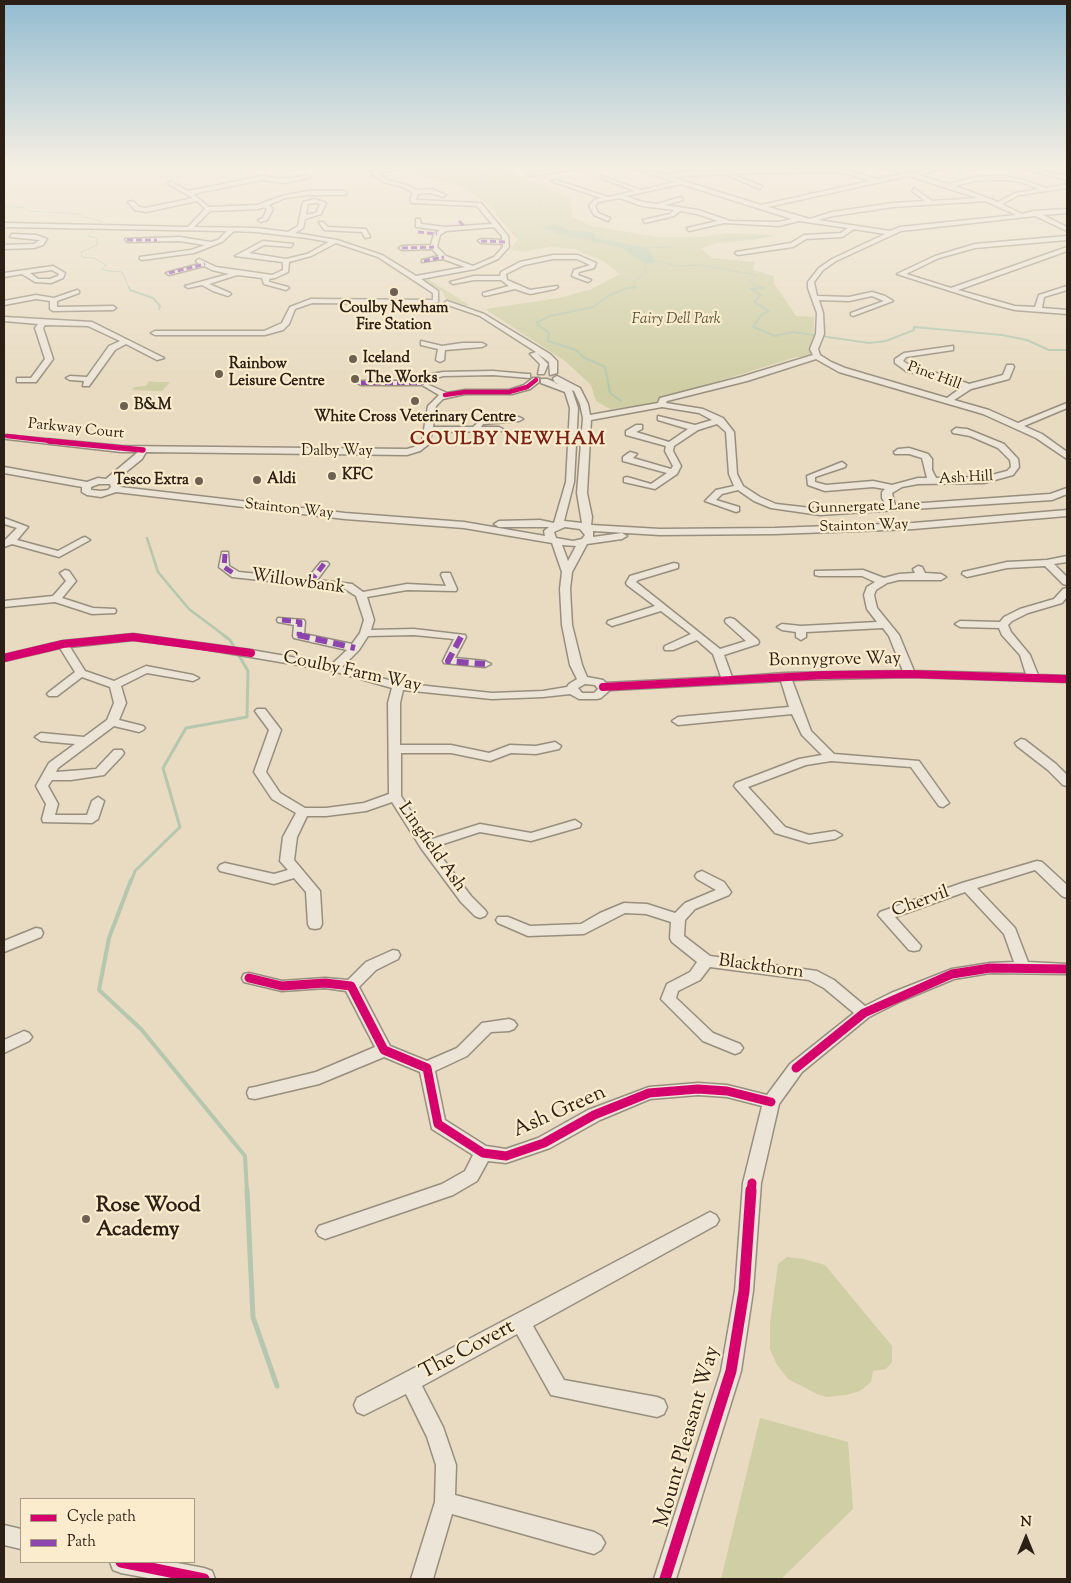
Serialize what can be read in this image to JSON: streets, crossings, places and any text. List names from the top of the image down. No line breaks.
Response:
{"streets":{"street":["Pine Hill","Parkway Court","Dalby Way","Ash Hill","Gunnergate Lane","Stainton Way","Willowbank","Bonnygrove Way","Coulby Farm Way","Lingfield Ash","Chervil","Blackthorn","Ash Green","The Covert","Mount Pleasant Way"]},"crossings":[["Parkway Court","Dalby Way"],["Coulby Farm Way","Lingfield Ash"],["Chervil","Mount Pleasant Way"],["Blackthorn","Mount Pleasant Way"],["Ash Green","Mount Pleasant Way"]],"districts":["COULBY NEWHAM"],"parks":["Fairy Dell Park"],"places":["Coulby Newham Fire Station","Iceland","Rainbow Leisure Centre","The Works","White Cross Veterinary Centre","B&M","KFC","Aldi","Tesco Extra","Rose Wood Academy"],"legend":["Cycle path","Path"],"north":"top"}
